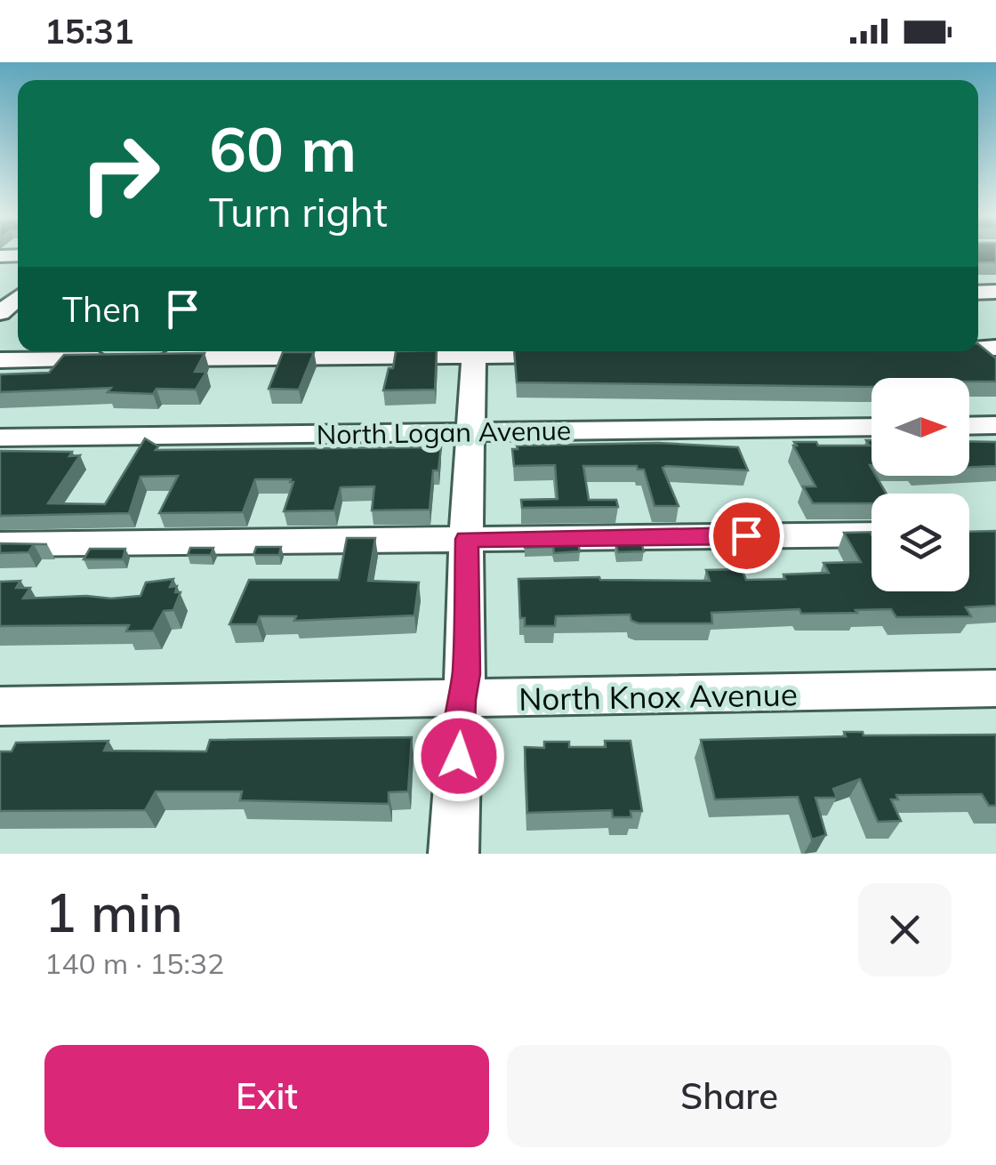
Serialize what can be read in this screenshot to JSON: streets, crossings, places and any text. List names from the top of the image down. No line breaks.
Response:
{"streets":{"street":["North Logan Avenue","North Knox Avenue"]},"north":"right","page":{"status":"15:31","turn":["60 m","Turn right"],"then":"Then","heading":["1 min","140 m · 15:32"],"buttons":["Exit","Share"]}}
